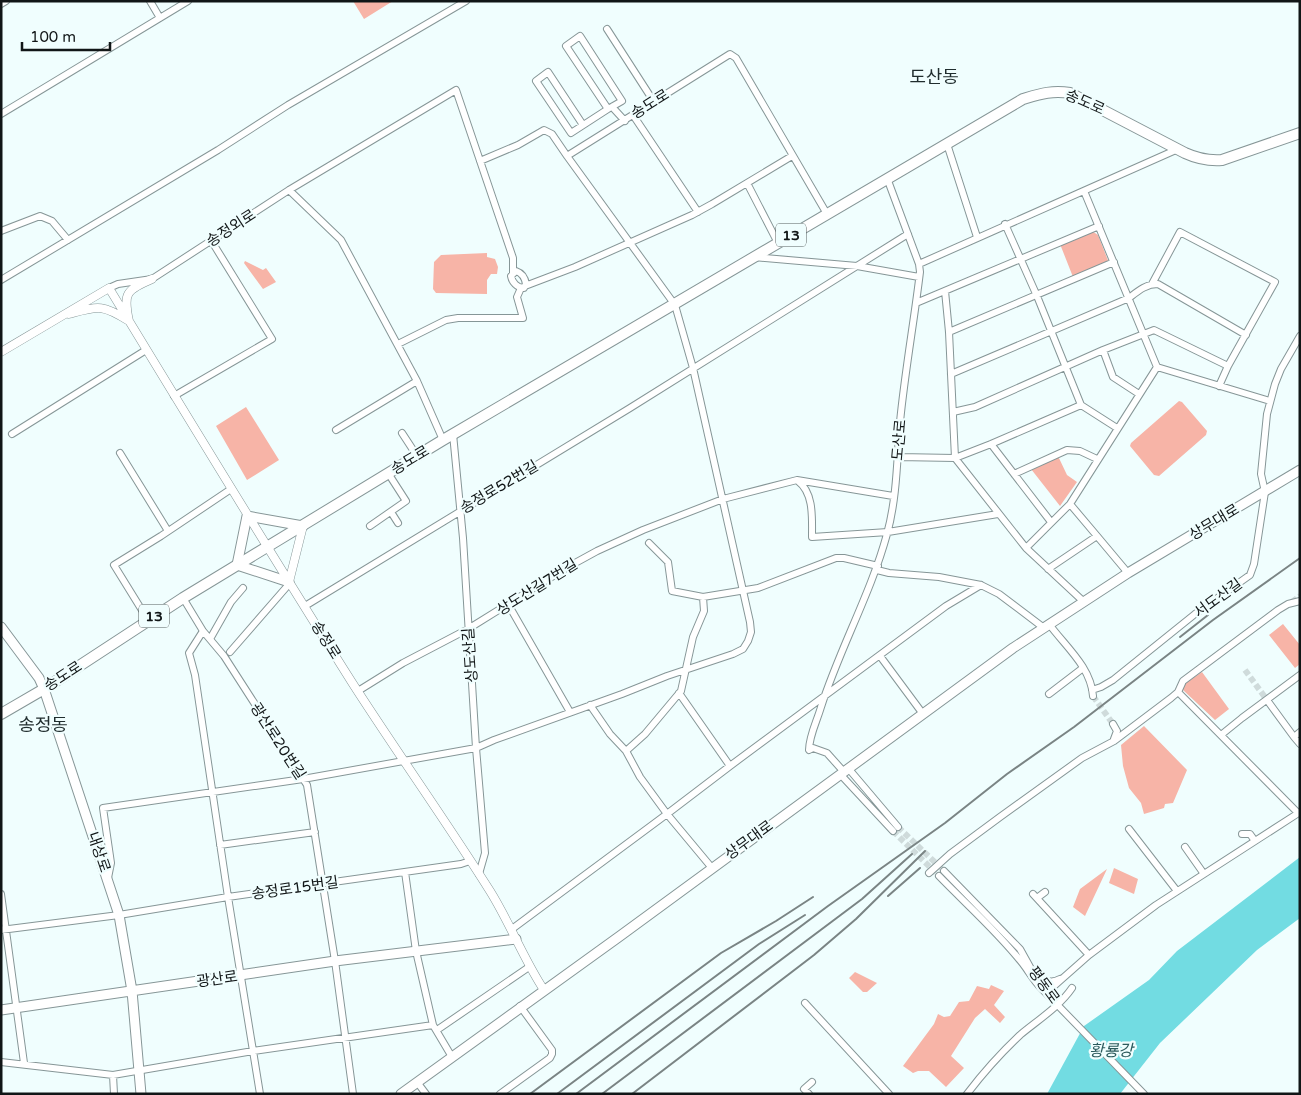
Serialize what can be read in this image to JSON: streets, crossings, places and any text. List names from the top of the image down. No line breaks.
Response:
{"streets":{"main road":["송도로","13","상무대로","내상로","광산로"],"street":["송정외로","도산로","송정로52번길","상도산길7번길","서도산길","송정로","상도산길","광산로20번길","송정로15번길","평동로"]},"crossings":[["송도로","도산로"],["송도로","송정로"],["송도로","상도산길"],["송도로","광산로20번길"],["송도로","내상로"],["송정외로","송정로"],["도산로","송정로52번길"],["도산로","상무대로"],["송정로52번길","송정로"],["송정로52번길","상도산길"],["상무대로","서도산길"],["상무대로","송정로"],["상도산길7번길","송정로"],["상도산길7번길","상도산길"],["송정로","상도산길"],["송정로","송정로15번길"],["송정로","광산로"],["광산로20번길","송정로15번길"],["광산로20번길","광산로"],["내상로","송정로15번길"],["내상로","광산로"]],"districts":["도산동","송정동"],"water":["황룡강"],"scale_bar":"100 m"}
